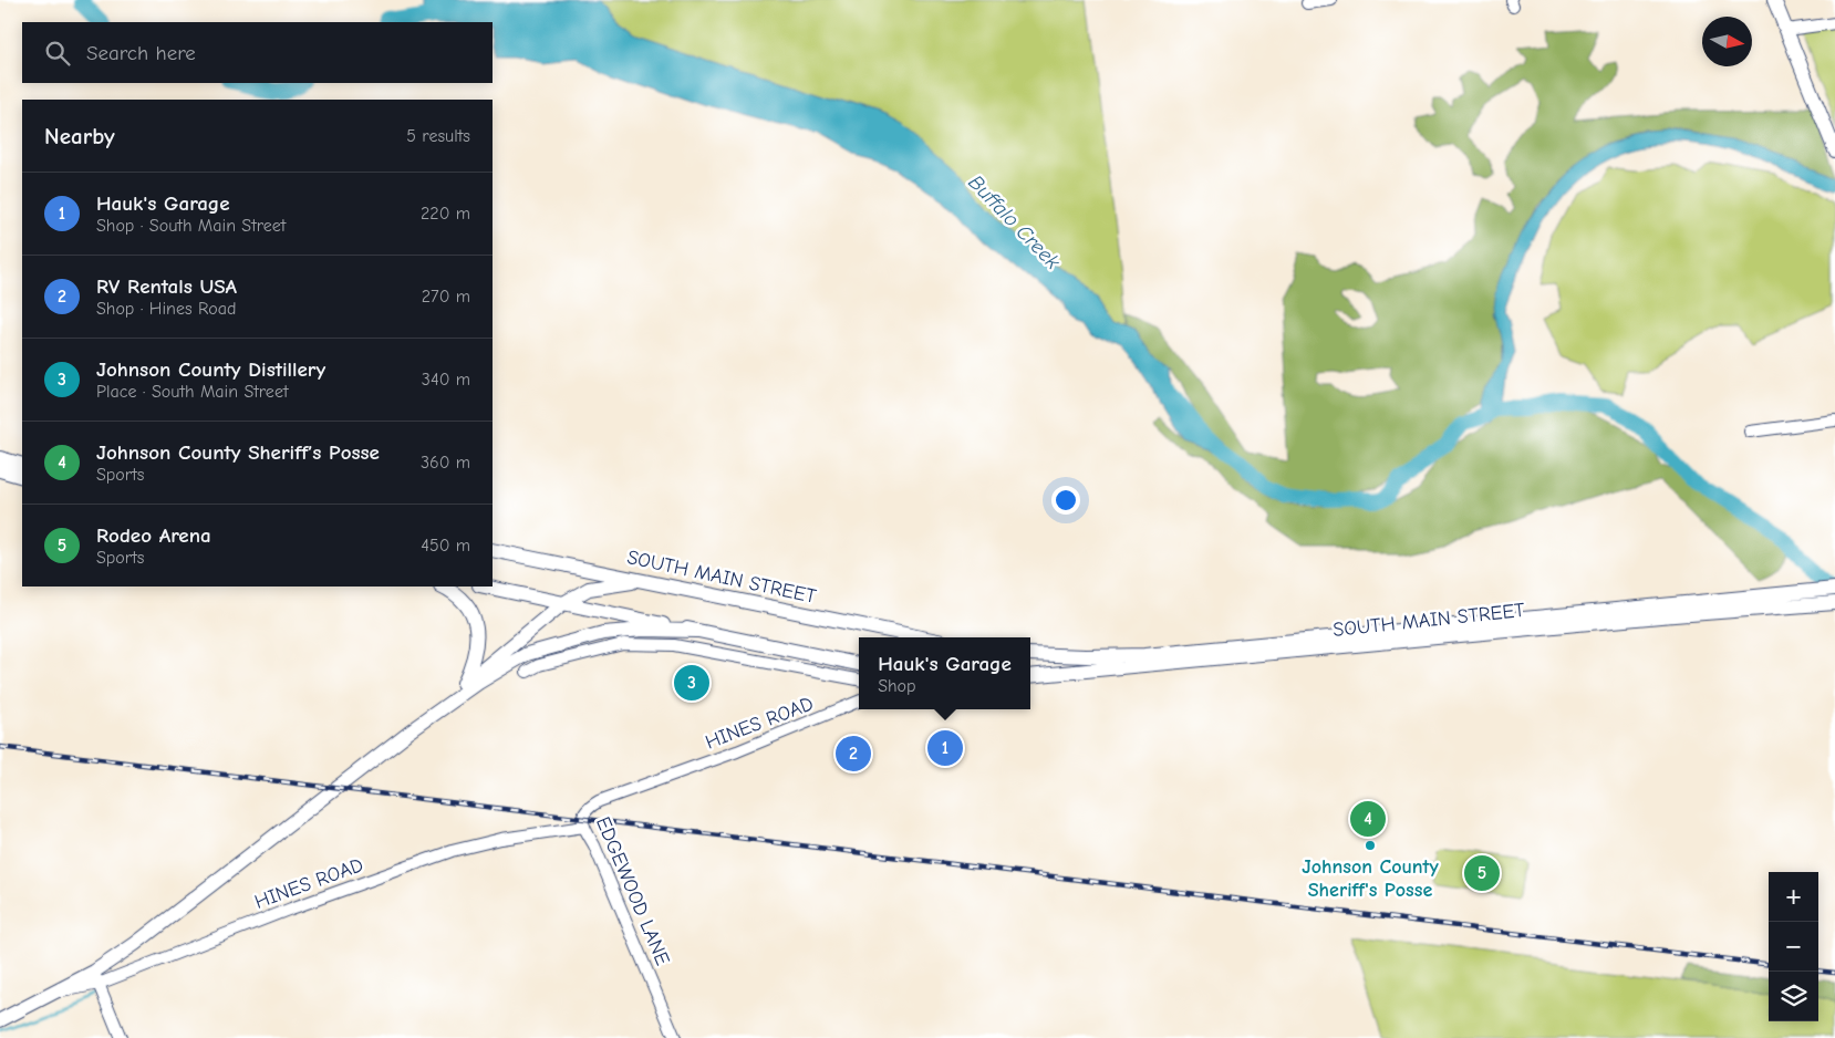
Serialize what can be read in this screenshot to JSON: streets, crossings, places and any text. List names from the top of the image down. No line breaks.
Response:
{"streets":{"main road":["SOUTH MAIN STREET"],"street":["HINES ROAD","EDGEWOOD LANE"]},"crossings":[["HINES ROAD","EDGEWOOD LANE"]],"water":["Buffalo Creek"],"places":["Johnson County Sheriff's Posse"],"north":"right","page":{"search":"Search here","heading":["Nearby","5 results"],"list":[{"mark":"1","name":"Hauk's Garage","note":"Shop · South Main Street","value":"220 m"},{"mark":"2","name":"RV Rentals USA","note":"Shop · Hines Road","value":"270 m"},{"mark":"3","name":"Johnson County Distillery","note":"Place · South Main Street","value":"340 m"},{"mark":"4","name":"Johnson County Sheriff’s Posse","note":"Sports","value":"360 m"},{"mark":"5","name":"Rodeo Arena","note":"Sports","value":"450 m"}],"popup":["Hauk's Garage","Shop"],"pins":["3","1","2","4","5"],"map_buttons":["+","−"]}}
